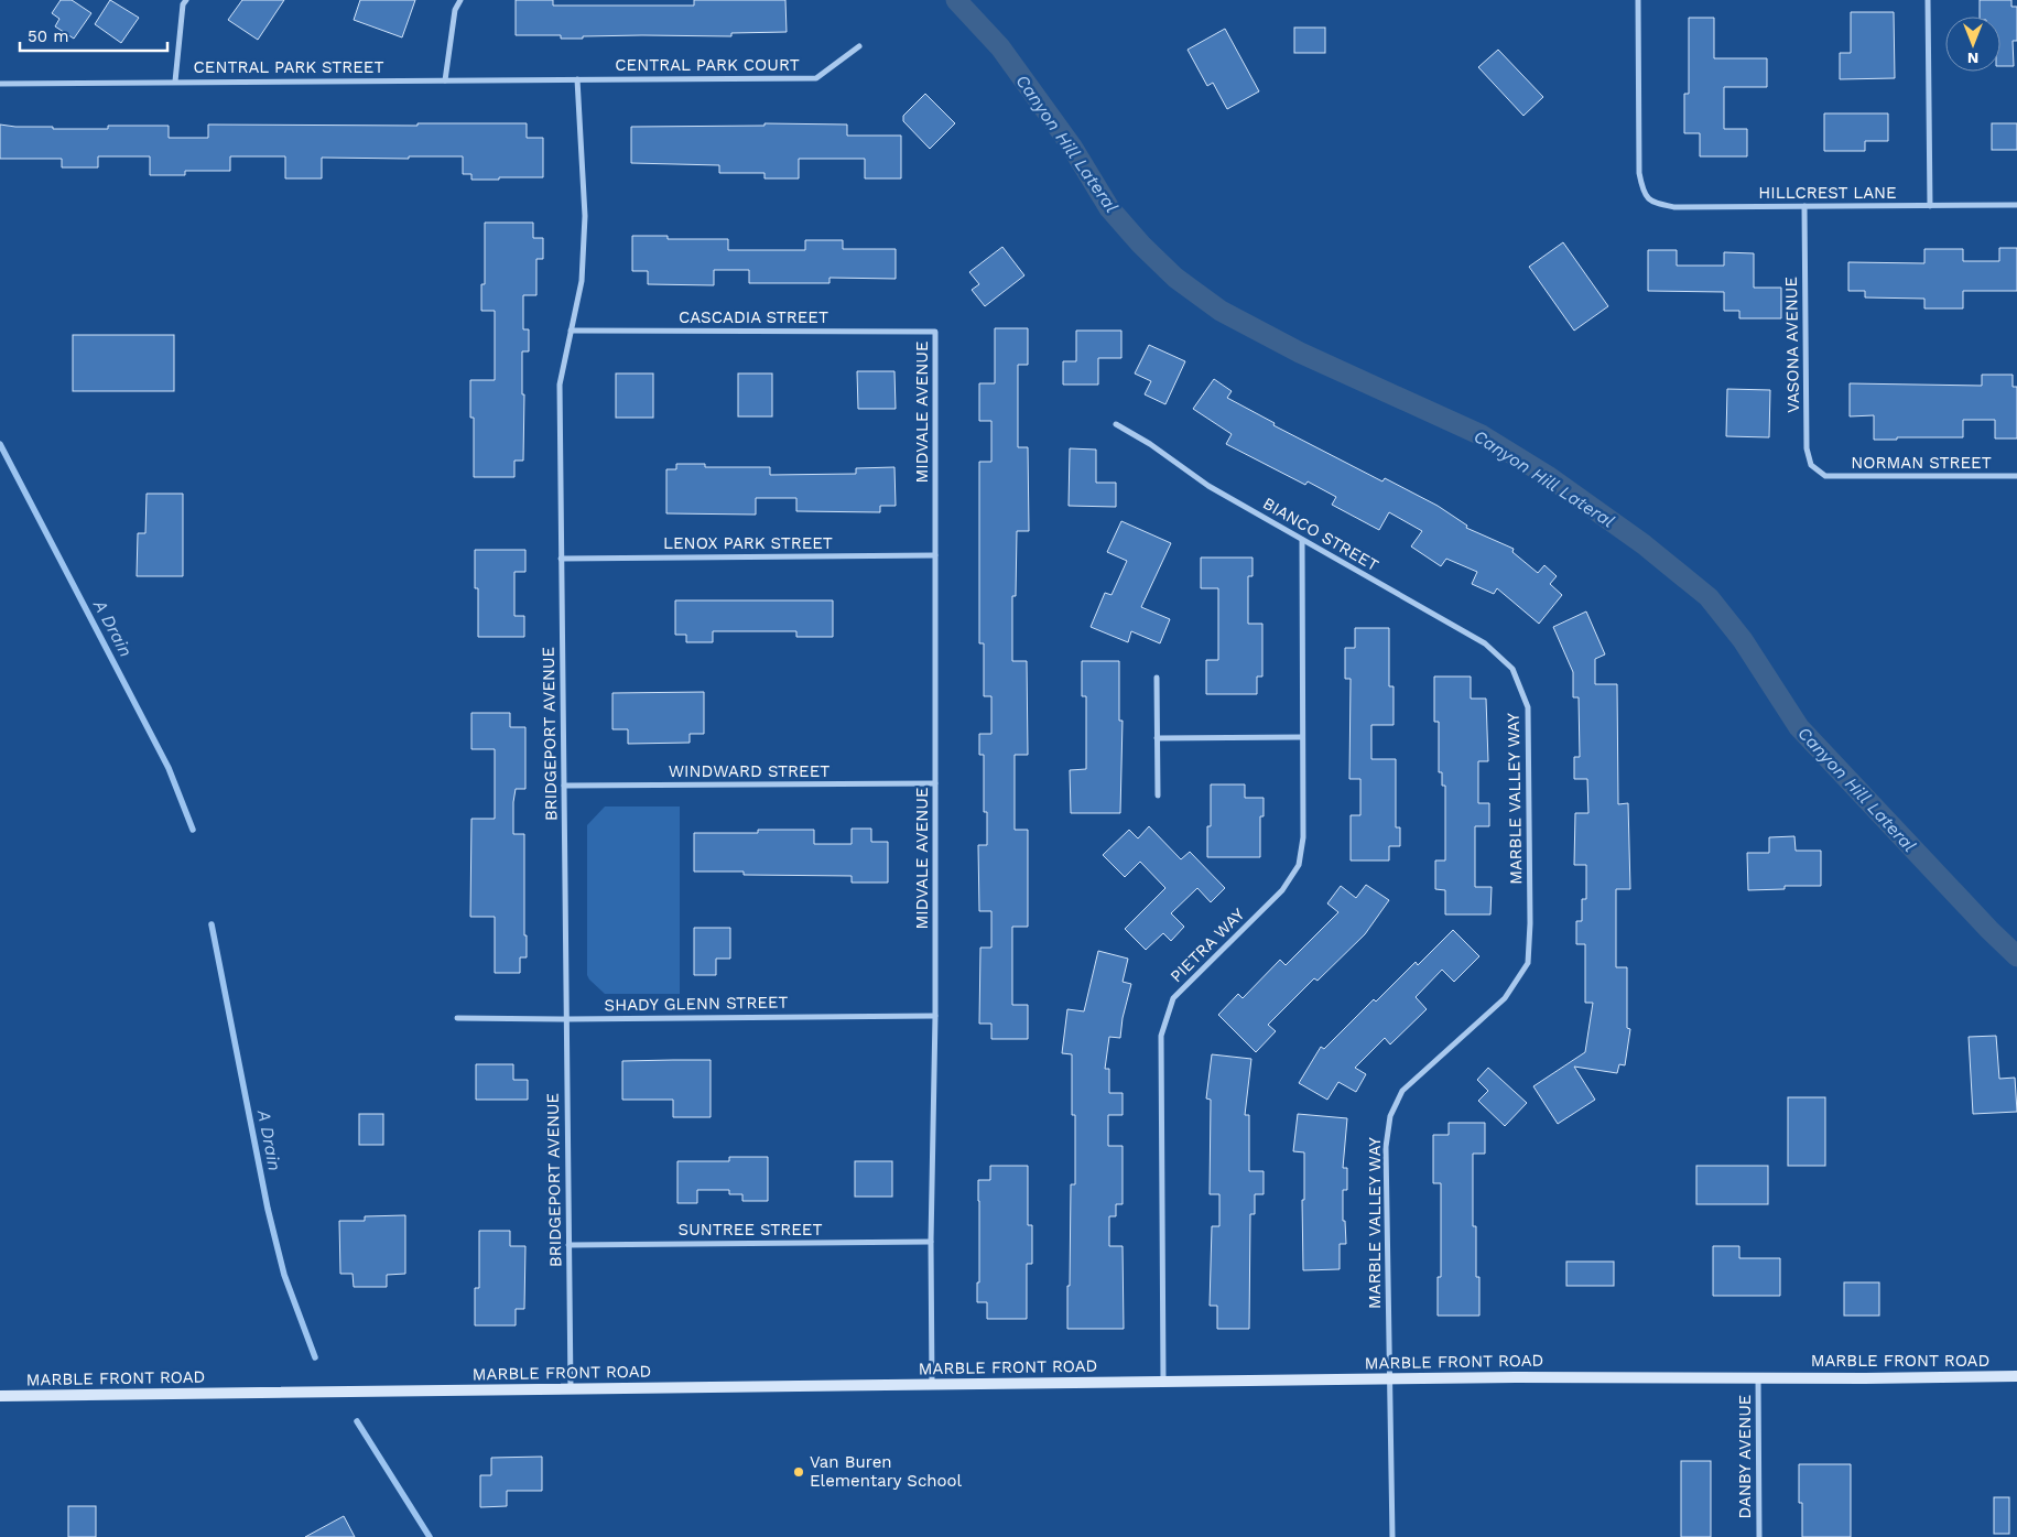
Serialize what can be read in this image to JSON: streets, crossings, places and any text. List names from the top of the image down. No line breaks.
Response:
{"streets":{"street":["CENTRAL PARK COURT","CENTRAL PARK STREET","HILLCREST LANE","CASCADIA STREET","VASONA AVENUE","MIDVALE AVENUE","NORMAN STREET","BIANCO STREET","LENOX PARK STREET","BRIDGEPORT AVENUE","WINDWARD STREET","MARBLE VALLEY WAY","PIETRA WAY","SHADY GLENN STREET","SUNTREE STREET","MARBLE FRONT ROAD","DANBY AVENUE"]},"crossings":[["CENTRAL PARK COURT","CENTRAL PARK STREET"],["CENTRAL PARK COURT","BRIDGEPORT AVENUE"],["CENTRAL PARK STREET","BRIDGEPORT AVENUE"],["HILLCREST LANE","VASONA AVENUE"],["CASCADIA STREET","MIDVALE AVENUE"],["CASCADIA STREET","BRIDGEPORT AVENUE"],["VASONA AVENUE","NORMAN STREET"],["MIDVALE AVENUE","LENOX PARK STREET"],["MIDVALE AVENUE","WINDWARD STREET"],["MIDVALE AVENUE","SHADY GLENN STREET"],["MIDVALE AVENUE","SUNTREE STREET"],["MIDVALE AVENUE","MARBLE FRONT ROAD"],["BIANCO STREET","MARBLE VALLEY WAY"],["BIANCO STREET","PIETRA WAY"],["LENOX PARK STREET","BRIDGEPORT AVENUE"],["BRIDGEPORT AVENUE","WINDWARD STREET"],["BRIDGEPORT AVENUE","SHADY GLENN STREET"],["BRIDGEPORT AVENUE","SUNTREE STREET"],["BRIDGEPORT AVENUE","MARBLE FRONT ROAD"],["MARBLE VALLEY WAY","MARBLE FRONT ROAD"],["PIETRA WAY","MARBLE FRONT ROAD"],["MARBLE FRONT ROAD","DANBY AVENUE"]],"water":["Canyon Hill Lateral","A Drain"],"places":["Van Buren Elementary School"],"scale_bar":"50 m","north":"bottom"}
